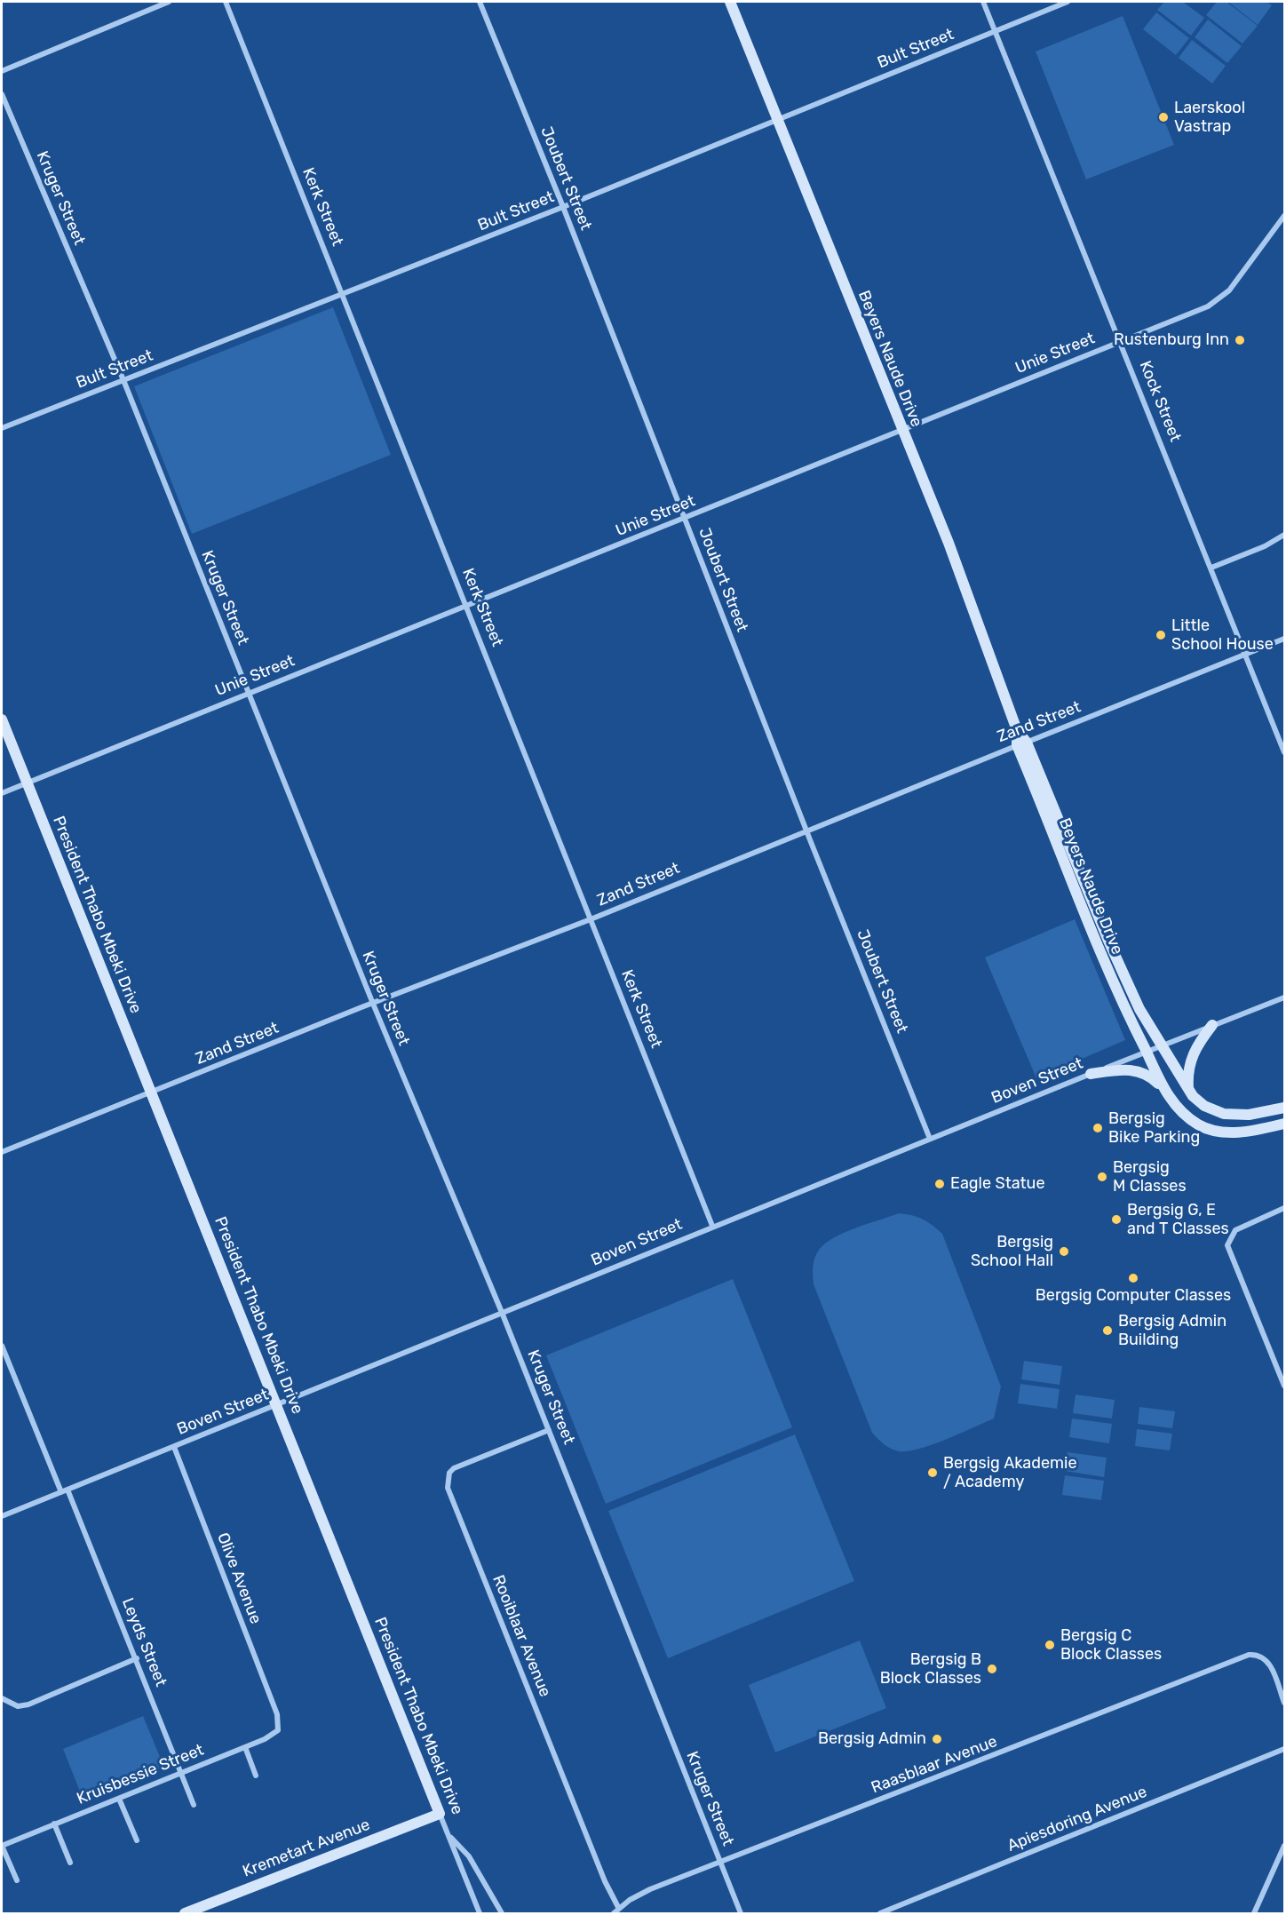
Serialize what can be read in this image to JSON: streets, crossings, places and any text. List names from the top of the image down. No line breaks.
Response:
{"streets":{"street":["Bult Street","Joubert Street","Kruger Street","Kerk Street","Unie Street","Beyers Naude Drive","Kock Street","Zand Street","President Thabo Mbeki Drive","Boven Street","Olive Avenue","Rooiblaar Avenue","Leyds Street","Raasblaar Avenue","Kruisbessie Street","Apiesdoring Avenue","Kremetart Avenue"]},"crossings":[["Bult Street","Joubert Street"],["Bult Street","Kruger Street"],["Bult Street","Kerk Street"],["Bult Street","Beyers Naude Drive"],["Bult Street","Kock Street"],["Joubert Street","Unie Street"],["Joubert Street","Zand Street"],["Joubert Street","Boven Street"],["Kruger Street","Unie Street"],["Kruger Street","Zand Street"],["Kruger Street","Boven Street"],["Kruger Street","Rooiblaar Avenue"],["Kruger Street","Raasblaar Avenue"],["Kerk Street","Unie Street"],["Kerk Street","Zand Street"],["Kerk Street","Boven Street"],["Unie Street","Beyers Naude Drive"],["Unie Street","Kock Street"],["Unie Street","President Thabo Mbeki Drive"],["Beyers Naude Drive","Zand Street"],["Beyers Naude Drive","Boven Street"],["Kock Street","Zand Street"],["Zand Street","President Thabo Mbeki Drive"],["President Thabo Mbeki Drive","Boven Street"],["President Thabo Mbeki Drive","Kremetart Avenue"],["Boven Street","Olive Avenue"],["Boven Street","Leyds Street"],["Olive Avenue","Kruisbessie Street"],["Rooiblaar Avenue","Raasblaar Avenue"],["Leyds Street","Kruisbessie Street"]],"places":["Laerskool Vastrap","Rustenburg Inn","Little School House","Bergsig Bike Parking","Bergsig M Classes","Eagle Statue","Bergsig G, E and T Classes","Bergsig School Hall","Bergsig Computer Classes","Bergsig Admin Building","Bergsig Akademie / Academy","Bergsig C Block Classes","Bergsig B Block Classes","Bergsig Admin"]}
